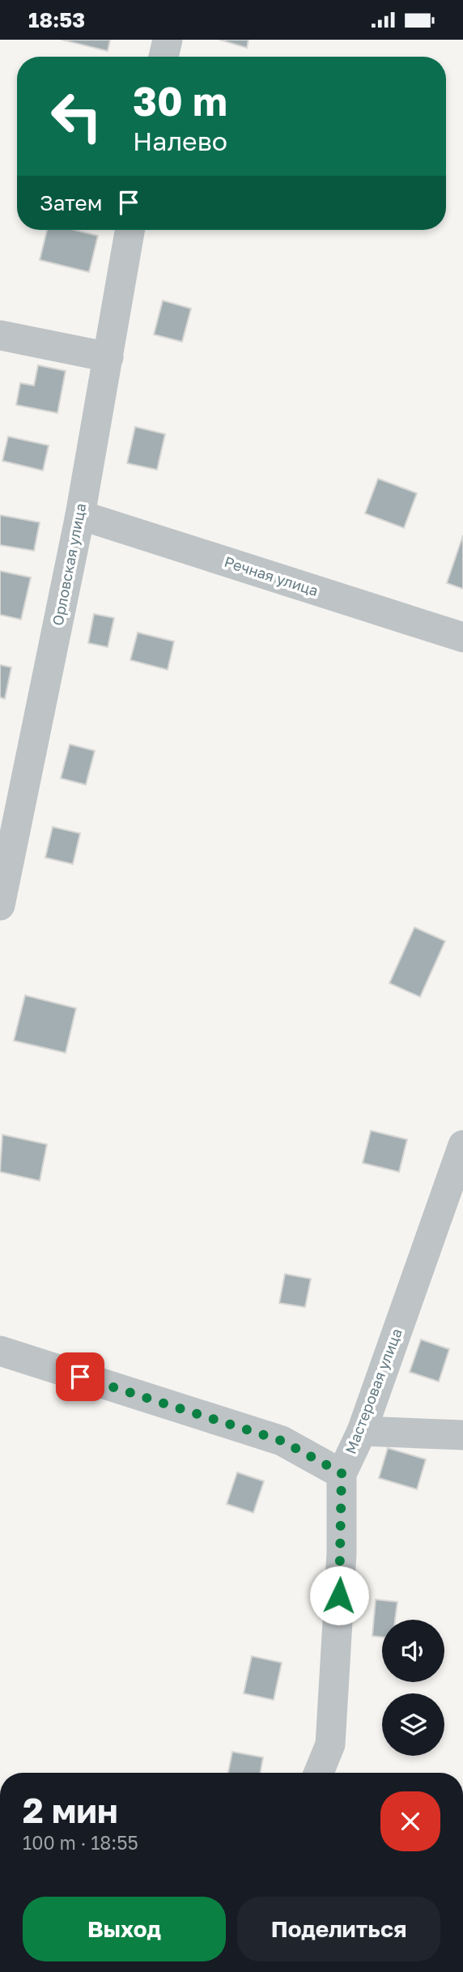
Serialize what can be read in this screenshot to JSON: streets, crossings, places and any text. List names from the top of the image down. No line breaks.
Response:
{"streets":{"street":["Орловская улица","Речная улица","Мастеровая улица"]},"crossings":[["Орловская улица","Речная улица"]],"page":{"status":"18:53","turn":["30 m","Налево"],"then":"Затем","heading":["2 мин","100 m · 18:55"],"buttons":["Выход","Поделиться"]}}
